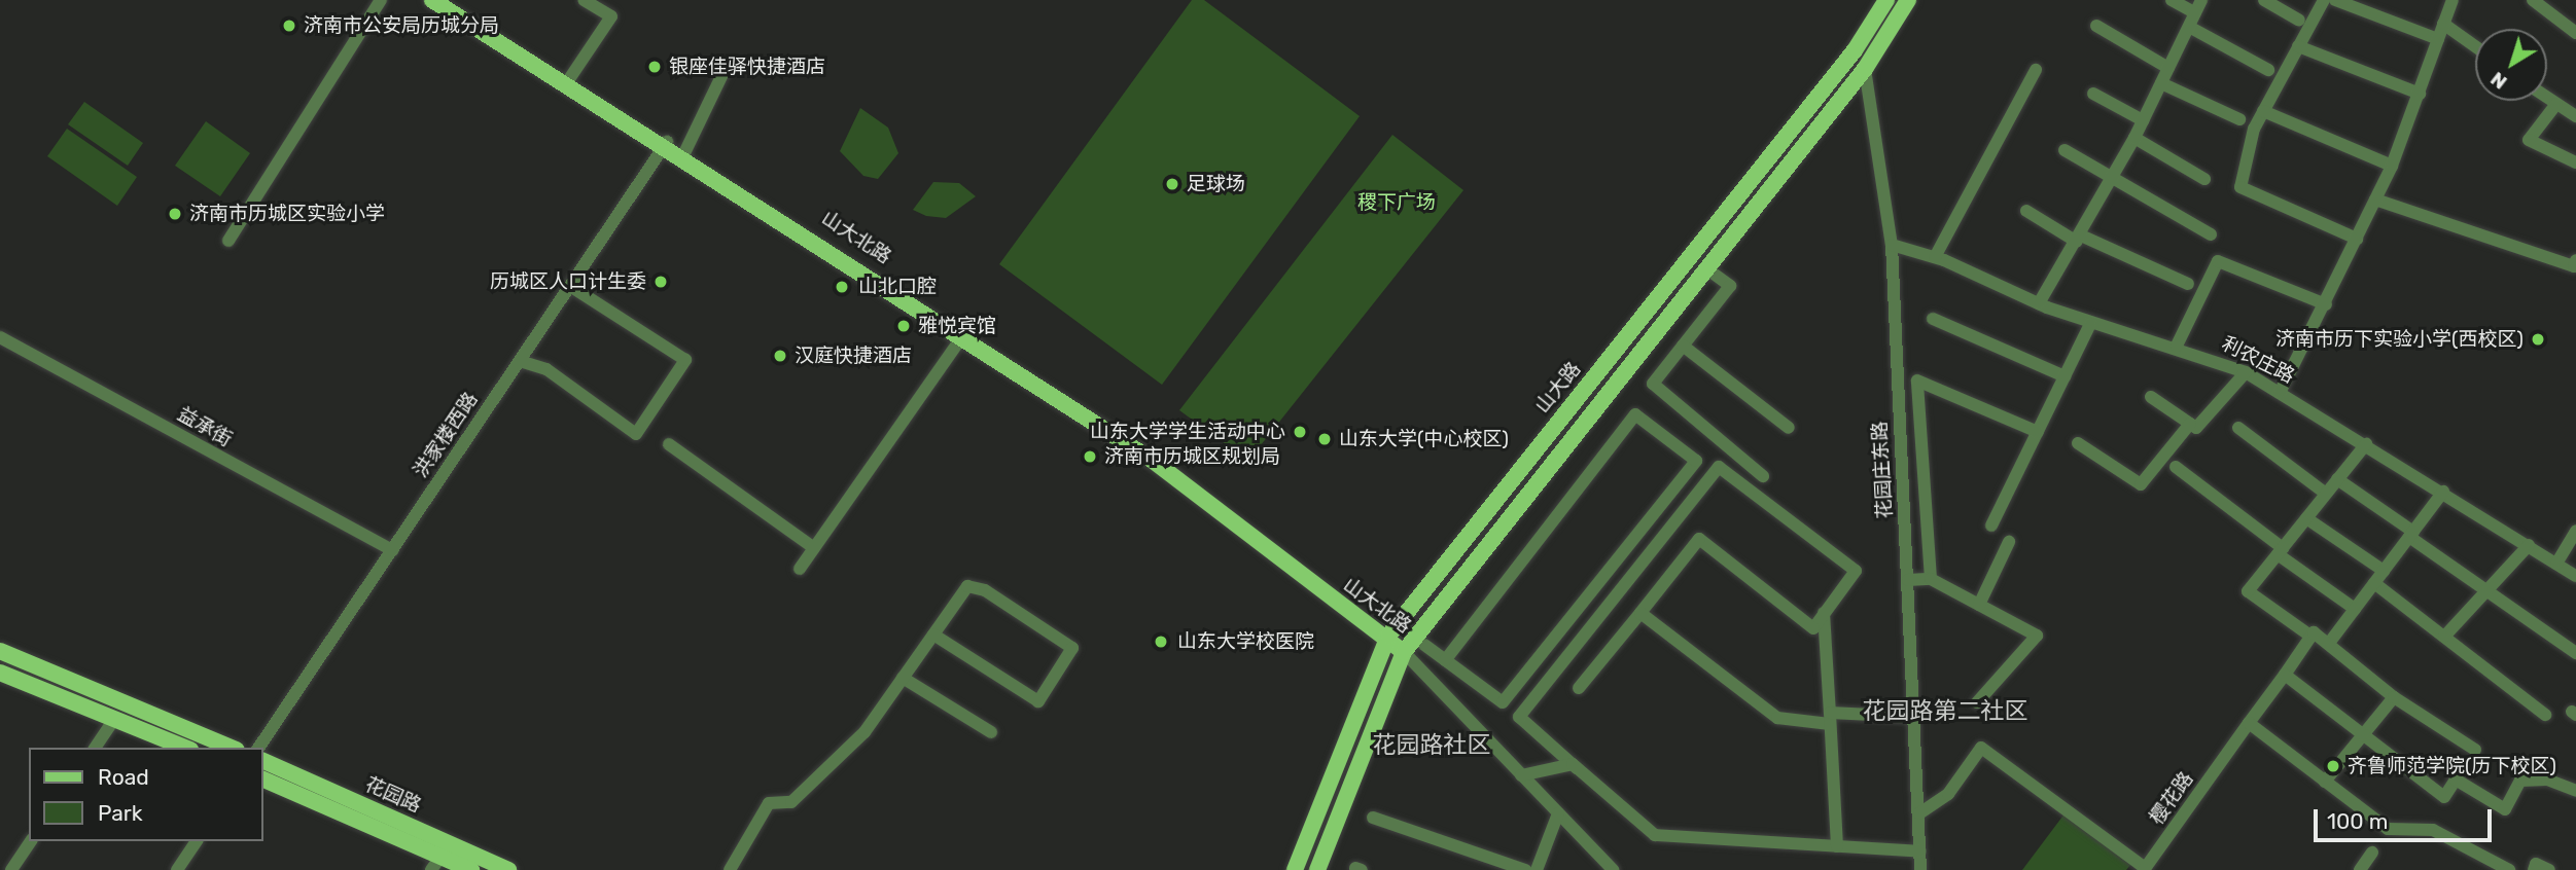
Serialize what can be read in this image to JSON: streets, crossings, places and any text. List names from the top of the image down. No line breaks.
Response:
{"streets":{"main road":["山大北路","山大路","花园路"],"street":["利农庄路","益承街","洪家楼西路","花园庄东路","樱花路"]},"crossings":[["山大北路","山大路"],["山大北路","洪家楼西路"],["利农庄路","花园庄东路"],["益承街","洪家楼西路"]],"districts":["花园路第二社区","花园路社区"],"parks":["稷下广场"],"places":["济南市公安局历城分局","银座佳驿快捷酒店","足球场","济南市历城区实验小学","历城区人口计生委","山北口腔","雅悦宾馆","济南市历下实验小学(西校区)","汉庭快捷酒店","山东大学学生活动中心","山东大学(中心校区)","济南市历城区规划局","山东大学校医院","齐鲁师范学院(历下校区)"],"legend":["Road","Park"],"scale_bar":"100 m","north":"bottom left"}
